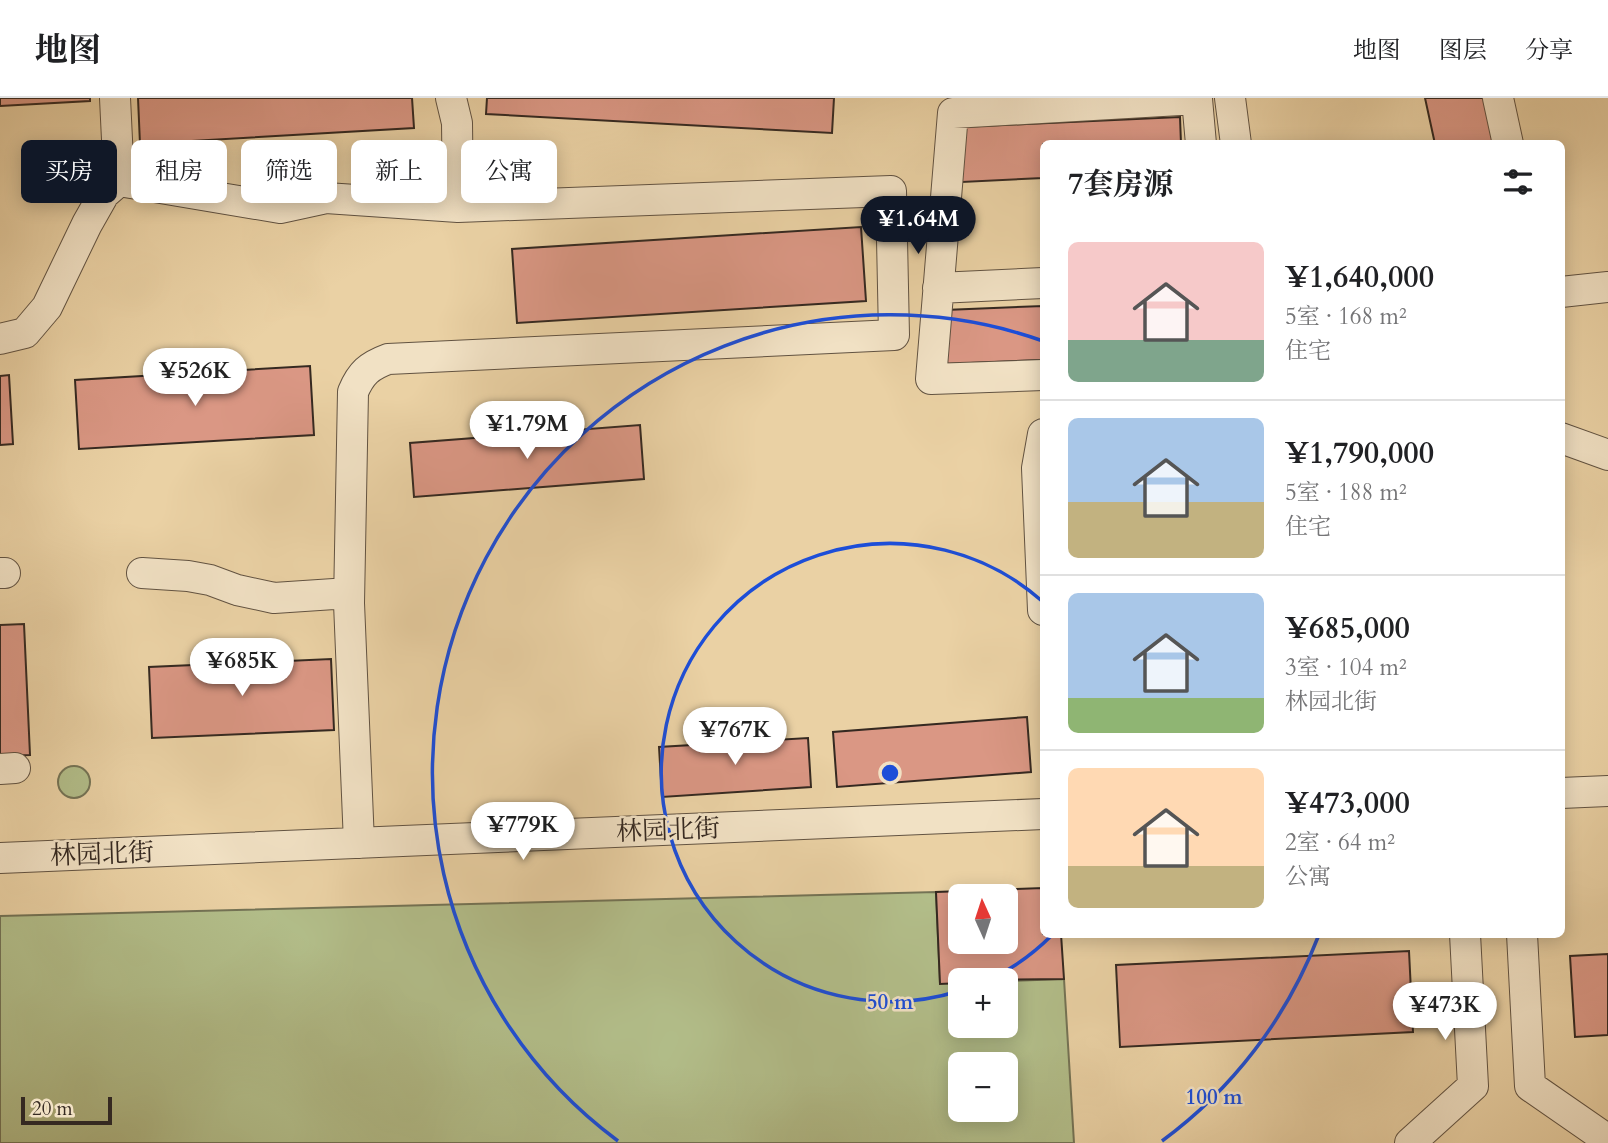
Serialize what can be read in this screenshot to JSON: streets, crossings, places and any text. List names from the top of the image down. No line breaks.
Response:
{"streets":{"street":["林园北街"]},"scale_bar":"20 m","north":"top","page":{"header":"地图","nav":["地图","图层","分享"],"chip":["买房","租房","筛选","新上","公寓"],"heading":"7套房源","price":["¥1.64M","¥526K","¥1.79M","¥685K","¥767K","¥779K","¥473K"],"list":[{"name":"¥1,640,000","note":"5室 · 168 m² · 住宅"},{"name":"¥1,790,000","note":"5室 · 188 m² · 住宅"},{"name":"¥685,000","note":"3室 · 104 m² · 林园北街"},{"name":"¥473,000","note":"2室 · 64 m² · 公寓"}],"map_buttons":["+","−"],"scale":"20 m"},"rings":["50 m","100 m"]}
